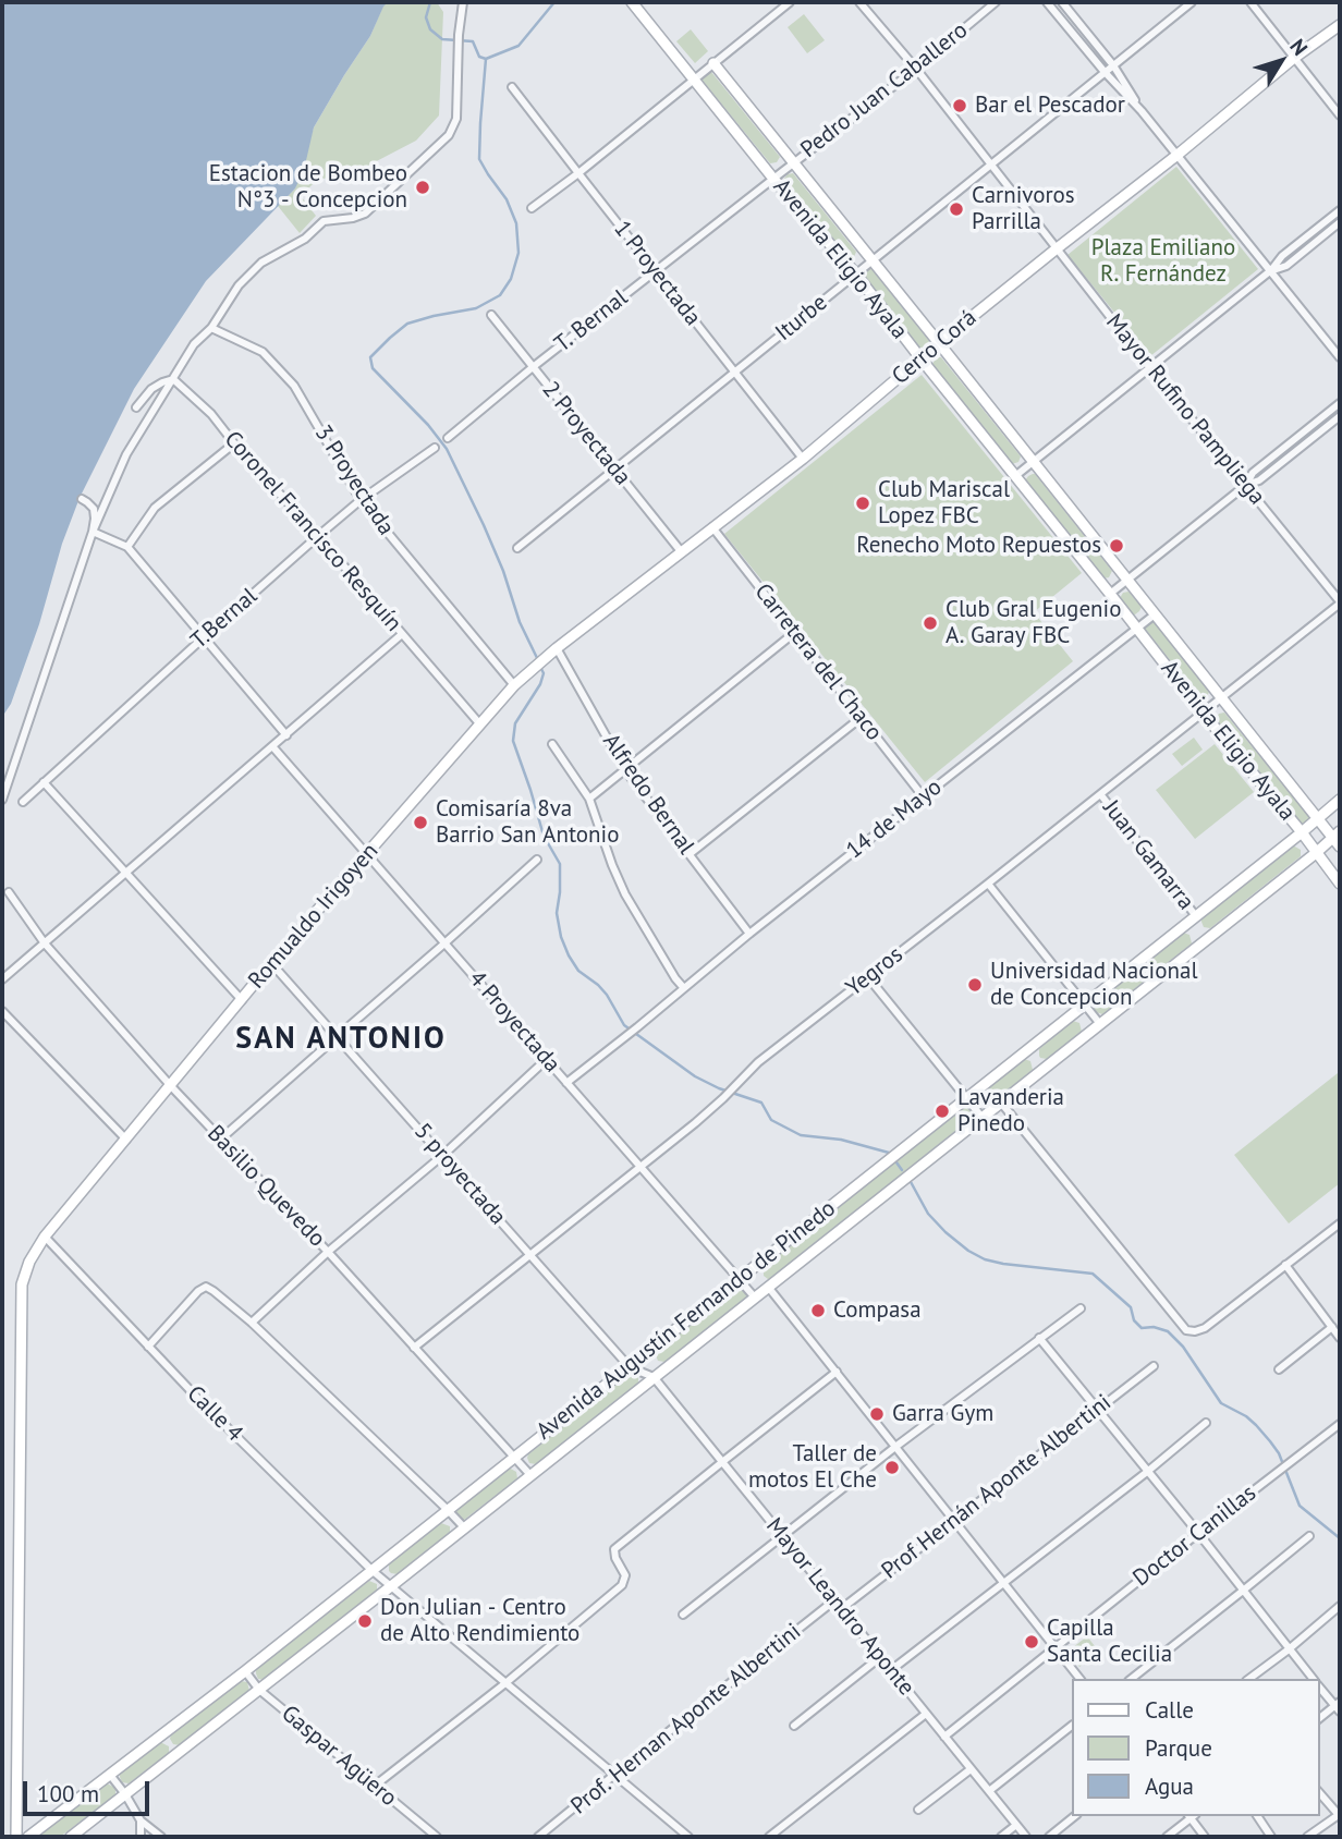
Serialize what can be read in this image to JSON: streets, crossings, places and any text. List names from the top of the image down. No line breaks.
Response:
{"streets":{"street":["Pedro Juan Caballero","Avenida Eligio Ayala","1 Proyectada","Iturbe","T. Bernal","Cerro Corá","Mayor Rufino Pampliega","2 Proyectada","3 Proyectada","Coronel Francisco Resquín","T.Bernal","Carretera del Chaco","Alfredo Bernal","14 de Mayo","Juan Gamarra","Romualdo Irigoyen","Yegros","4 Proyectada","5 proyectada","Basilio Quevedo","Avenida Augustín Fernando de Pinedo","Calle 4","Prof Hernán Aponte Albertini","Doctor Canillas","Mayor Leandro Aponte","Prof. Hernan Aponte Albertini","Gaspar Agüero"]},"crossings":[["Pedro Juan Caballero","Avenida Eligio Ayala"],["Pedro Juan Caballero","T. Bernal"],["Pedro Juan Caballero","Mayor Rufino Pampliega"],["Avenida Eligio Ayala","Iturbe"],["Avenida Eligio Ayala","T. Bernal"],["Avenida Eligio Ayala","Cerro Corá"],["Avenida Eligio Ayala","14 de Mayo"],["Avenida Eligio Ayala","Yegros"],["Avenida Eligio Ayala","Avenida Augustín Fernando de Pinedo"],["1 Proyectada","Iturbe"],["1 Proyectada","T. Bernal"],["1 Proyectada","Cerro Corá"],["Iturbe","Mayor Rufino Pampliega"],["Iturbe","2 Proyectada"],["T. Bernal","2 Proyectada"],["Cerro Corá","Mayor Rufino Pampliega"],["Cerro Corá","2 Proyectada"],["Cerro Corá","Carretera del Chaco"],["Cerro Corá","Alfredo Bernal"],["Cerro Corá","Romualdo Irigoyen"],["Mayor Rufino Pampliega","Yegros"],["3 Proyectada","T.Bernal"],["3 Proyectada","Romualdo Irigoyen"],["Coronel Francisco Resquín","T.Bernal"],["Coronel Francisco Resquín","Romualdo Irigoyen"],["Carretera del Chaco","14 de Mayo"],["Alfredo Bernal","14 de Mayo"],["14 de Mayo","4 Proyectada"],["Juan Gamarra","Yegros"],["Juan Gamarra","Avenida Augustín Fernando de Pinedo"],["Romualdo Irigoyen","4 Proyectada"],["Romualdo Irigoyen","5 proyectada"],["Romualdo Irigoyen","Basilio Quevedo"],["Romualdo Irigoyen","Calle 4"],["Yegros","4 Proyectada"],["Yegros","5 proyectada"],["Yegros","Basilio Quevedo"],["4 Proyectada","Avenida Augustín Fernando de Pinedo"],["5 proyectada","Avenida Augustín Fernando de Pinedo"],["5 proyectada","Mayor Leandro Aponte"],["Basilio Quevedo","Avenida Augustín Fernando de Pinedo"],["Avenida Augustín Fernando de Pinedo","Calle 4"],["Avenida Augustín Fernando de Pinedo","Mayor Leandro Aponte"],["Avenida Augustín Fernando de Pinedo","Gaspar Agüero"],["Calle 4","Prof. Hernan Aponte Albertini"],["Prof Hernán Aponte Albertini","Mayor Leandro Aponte"],["Doctor Canillas","Mayor Leandro Aponte"],["Mayor Leandro Aponte","Prof. Hernan Aponte Albertini"]],"districts":["SAN ANTONIO"],"parks":["Plaza Emiliano R. Fernández"],"places":["Bar el Pescador","Estacion de Bombeo N°3 - Concepcion","Carnivoros Parrilla","Club Mariscal Lopez FBC","Renecho Moto Repuestos","Club Gral Eugenio A. Garay FBC","Comisaría 8va Barrio San Antonio","Universidad Nacional de Concepcion","Lavanderia Pinedo","Compasa","Garra Gym","Taller de motos El Che","Don Julian - Centro de Alto Rendimiento","Capilla Santa Cecilia"],"legend":["Calle","Parque","Agua"],"scale_bar":"100 m","north":"top right"}
